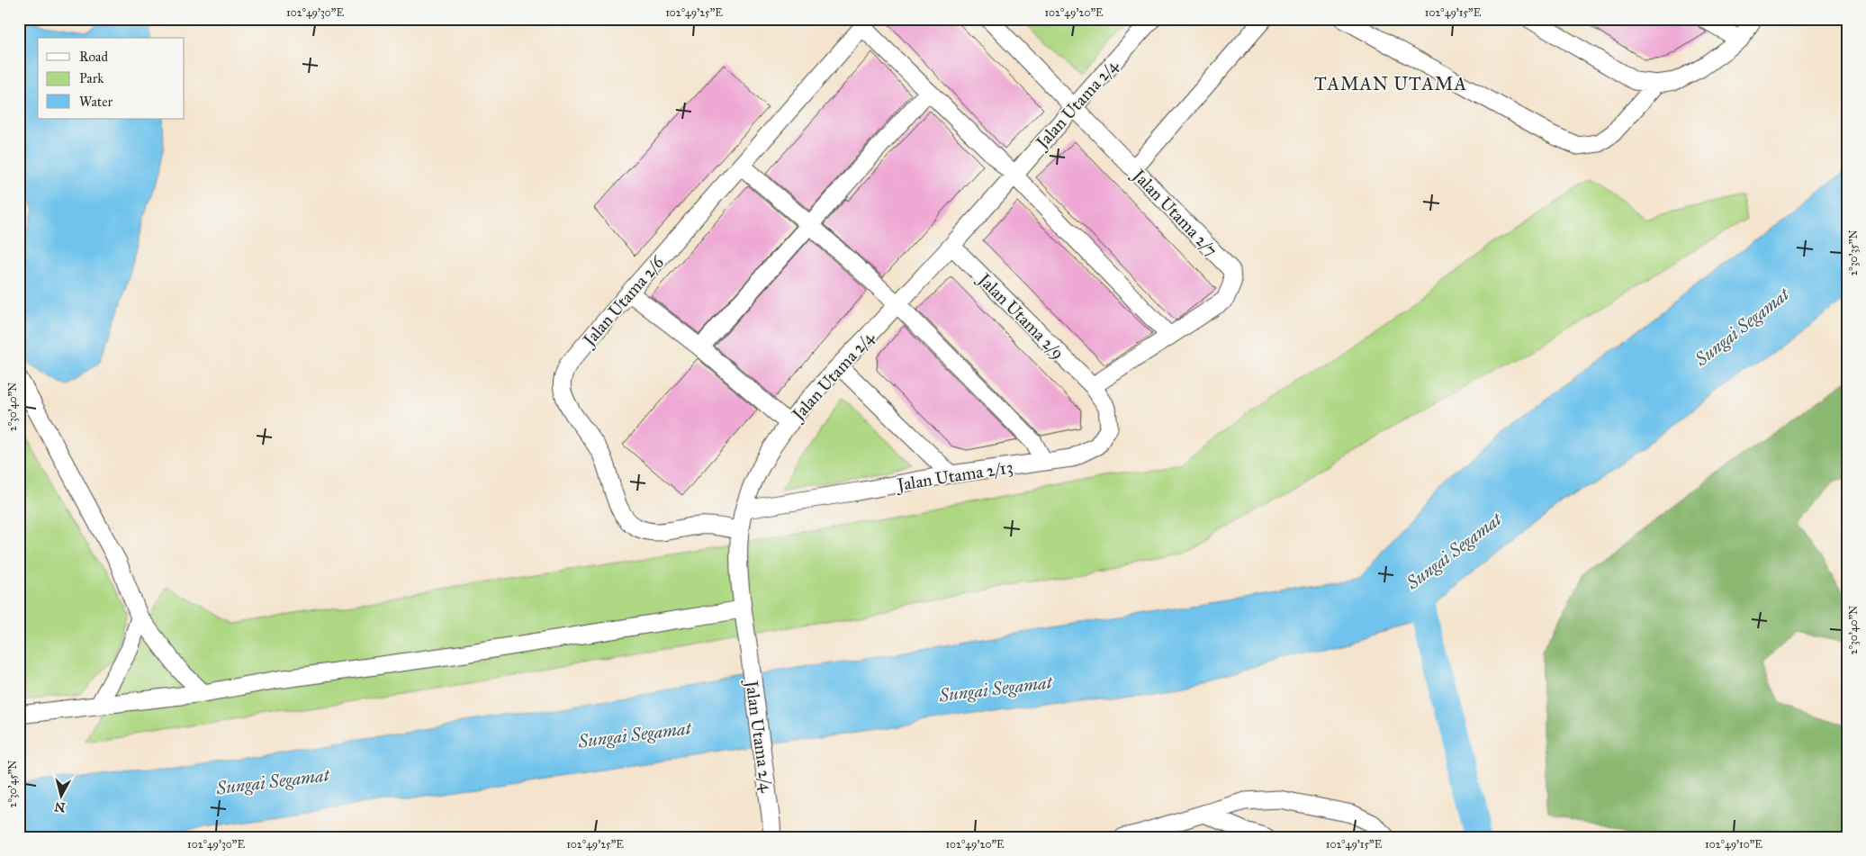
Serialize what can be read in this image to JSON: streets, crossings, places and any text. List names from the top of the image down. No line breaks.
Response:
{"streets":{"street":["Jalan Utama 2/4","Jalan Utama 2/7","Jalan Utama 2/6","Jalan Utama 2/9","Jalan Utama 2/13"]},"crossings":[["Jalan Utama 2/4","Jalan Utama 2/7"],["Jalan Utama 2/4","Jalan Utama 2/6"],["Jalan Utama 2/4","Jalan Utama 2/9"],["Jalan Utama 2/4","Jalan Utama 2/13"],["Jalan Utama 2/7","Jalan Utama 2/9"],["Jalan Utama 2/7","Jalan Utama 2/13"],["Jalan Utama 2/9","Jalan Utama 2/13"]],"districts":["TAMAN UTAMA"],"water":["Sungai Segamat"],"legend":["Road","Park","Water"],"north":"bottom","coordinates":["102°49'30\"E","102°49'25\"E","102°49'20\"E","102°49'15\"E","2°30'35\"N","2°30'40\"N","2°30'45\"N","102°49'10\"E"]}
